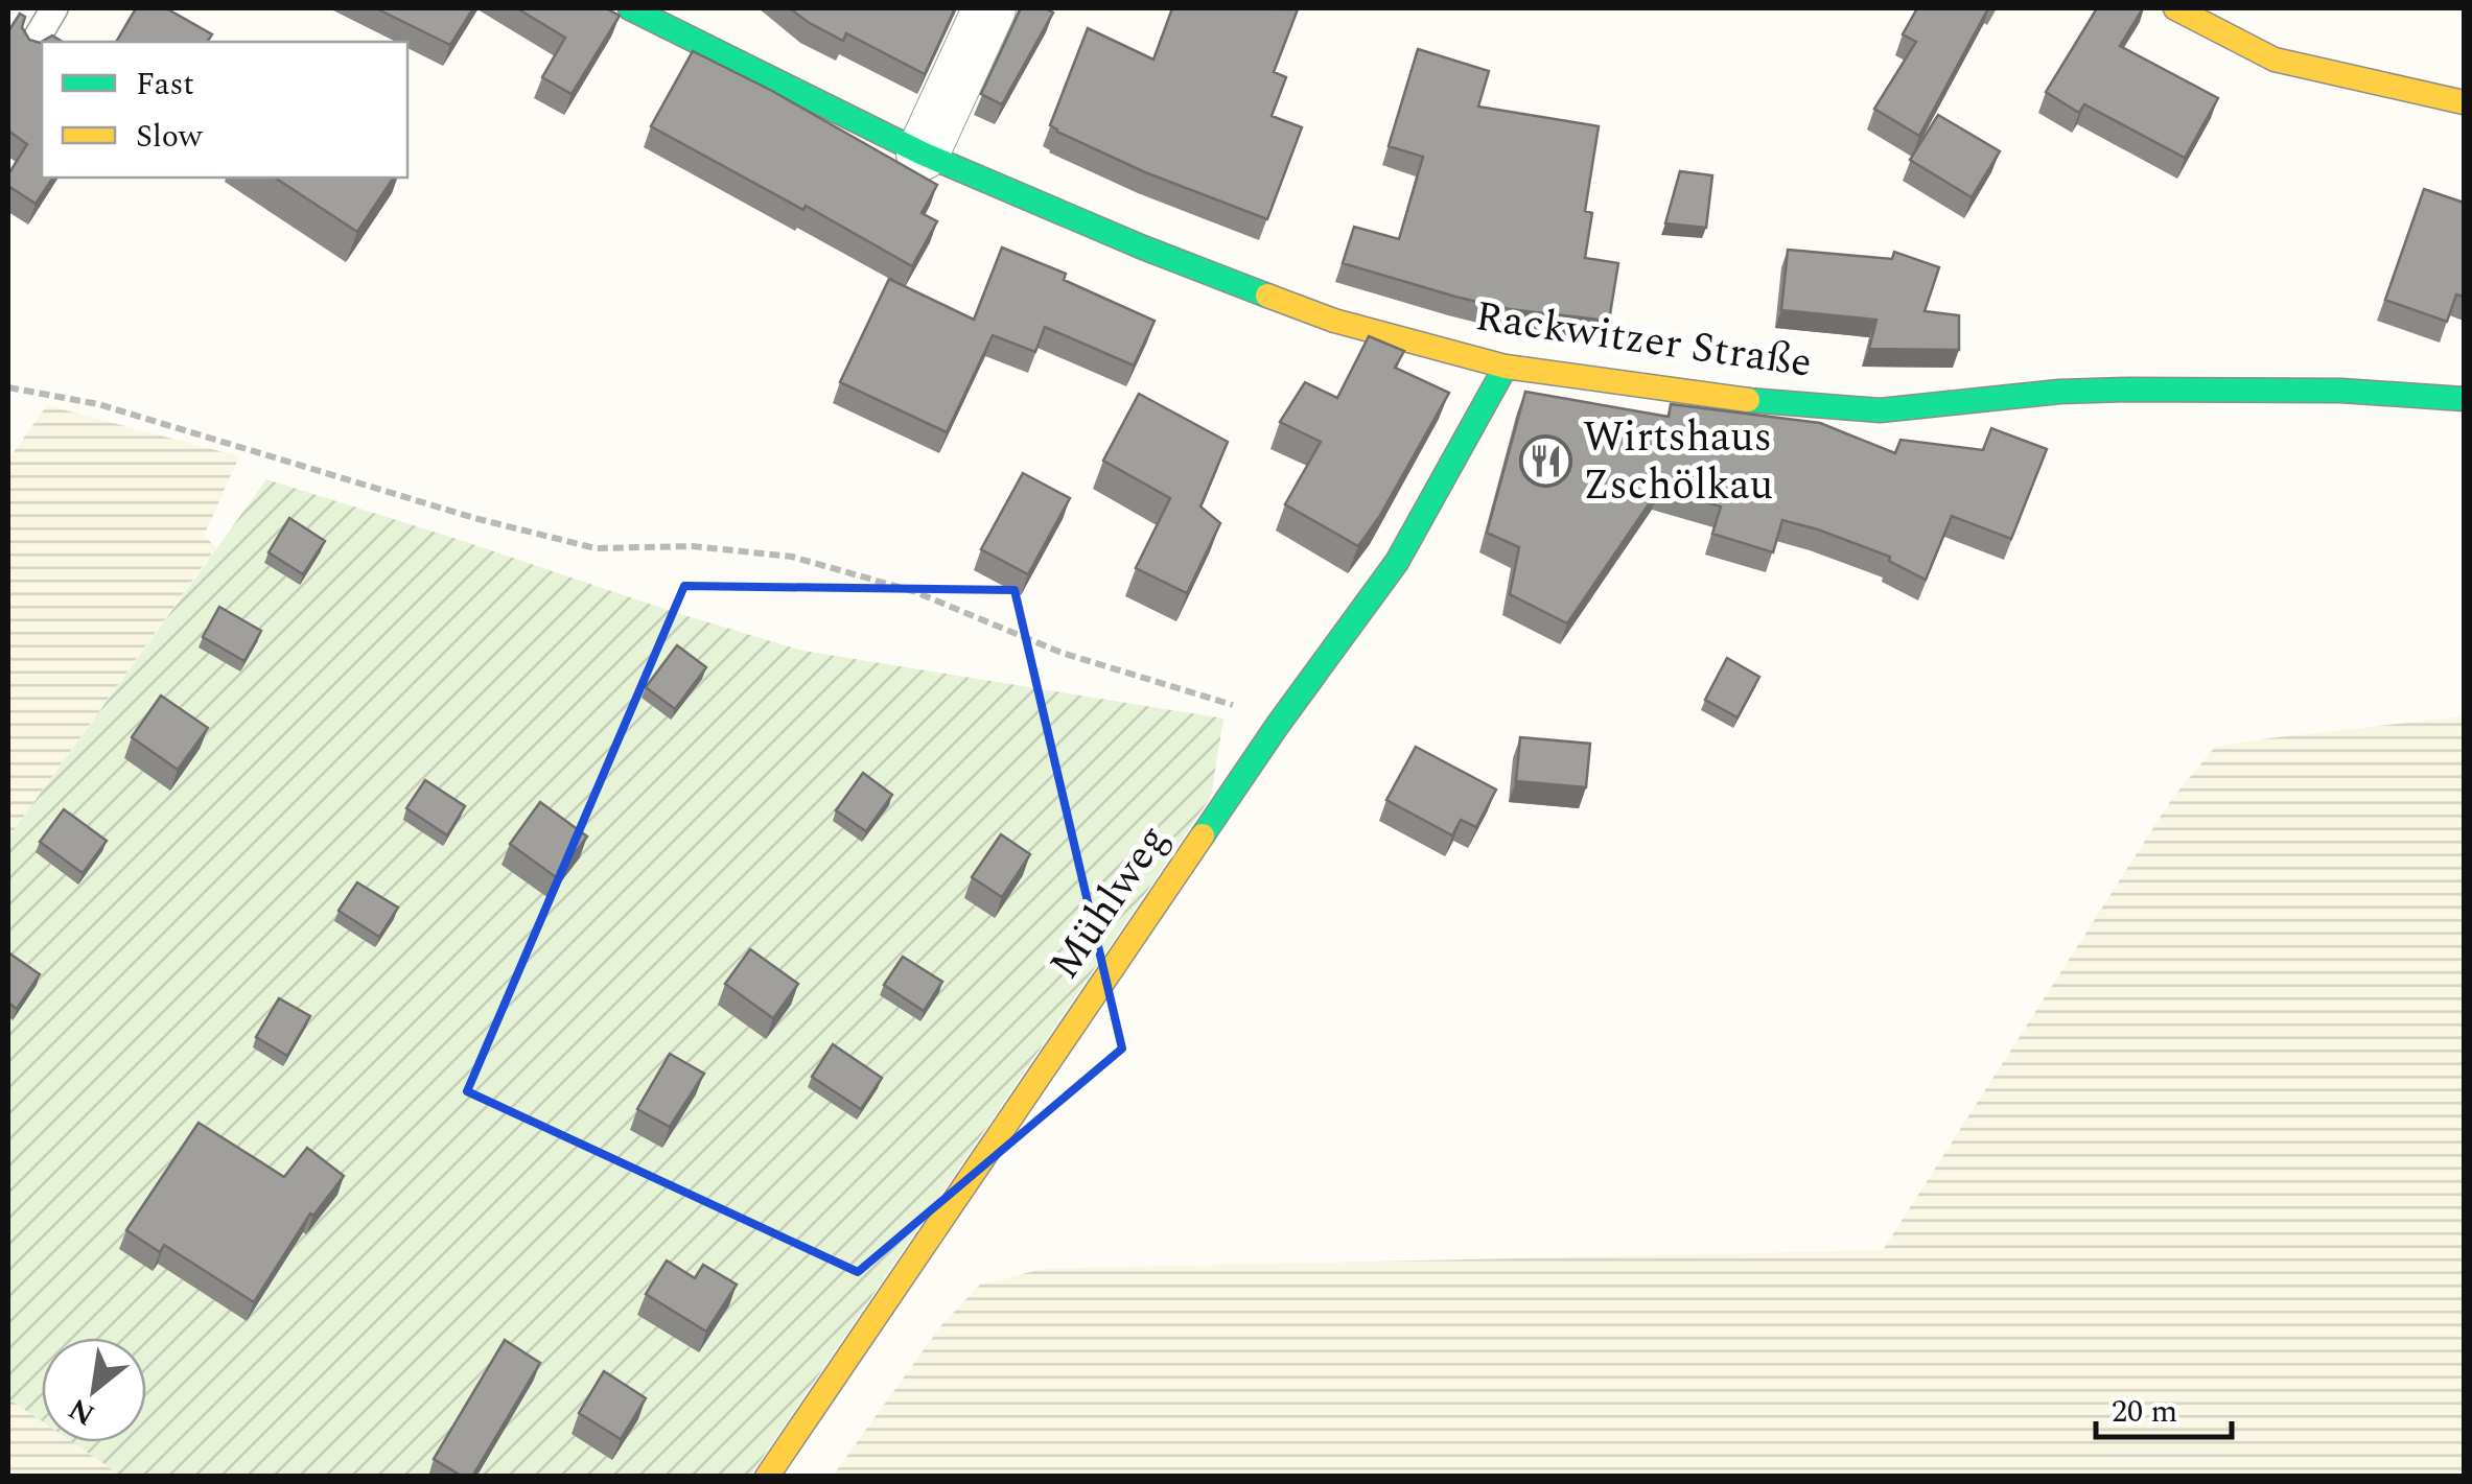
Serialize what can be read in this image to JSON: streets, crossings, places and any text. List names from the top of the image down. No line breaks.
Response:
{"streets":{"street":["Rackwitzer Straße","Mühlweg"]},"crossings":[["Rackwitzer Straße","Mühlweg"]],"places":{"restaurant":["Wirtshaus Zschölkau"]},"legend":["Fast","Slow"],"scale_bar":"20 m","north":"bottom left"}
